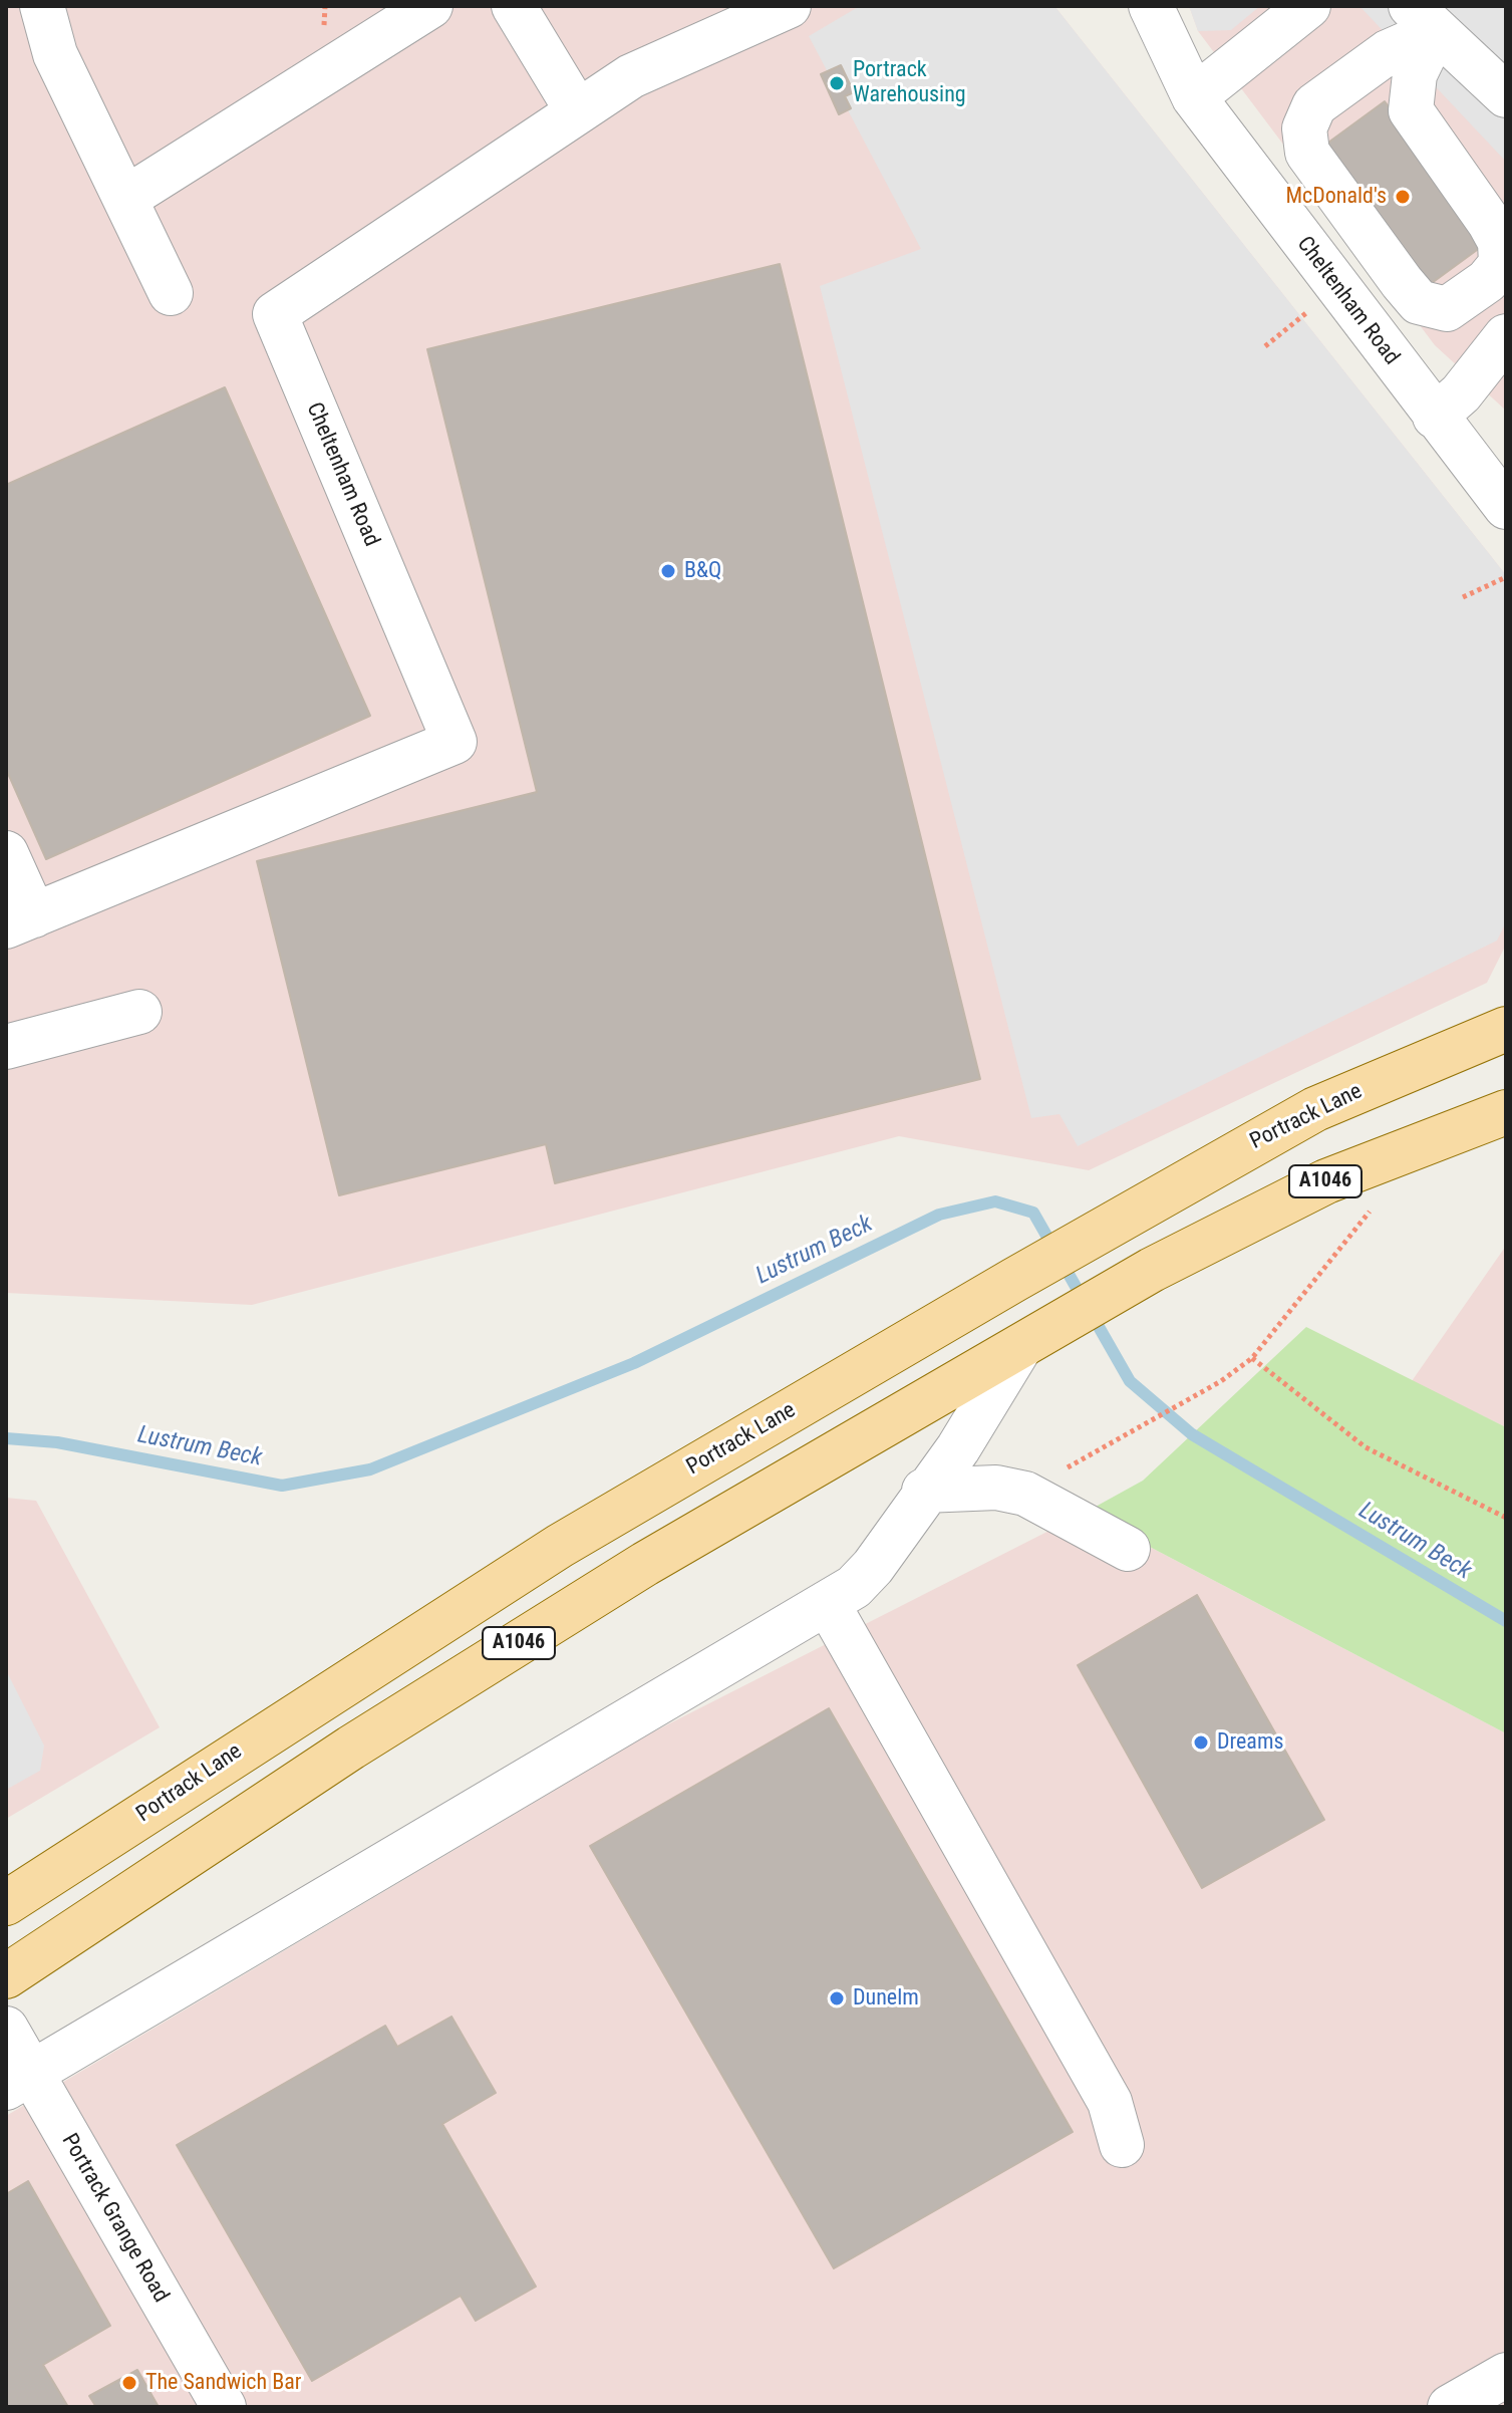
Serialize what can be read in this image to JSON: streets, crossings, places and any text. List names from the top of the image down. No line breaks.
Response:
{"streets":{"main road":["Portrack Lane","A1046"],"street":["Cheltenham Road","Portrack Grange Road"]},"water":["Lustrum Beck"],"places":["Portrack Warehousing","McDonald's","B&Q","Dreams","Dunelm","The Sandwich Bar"]}
